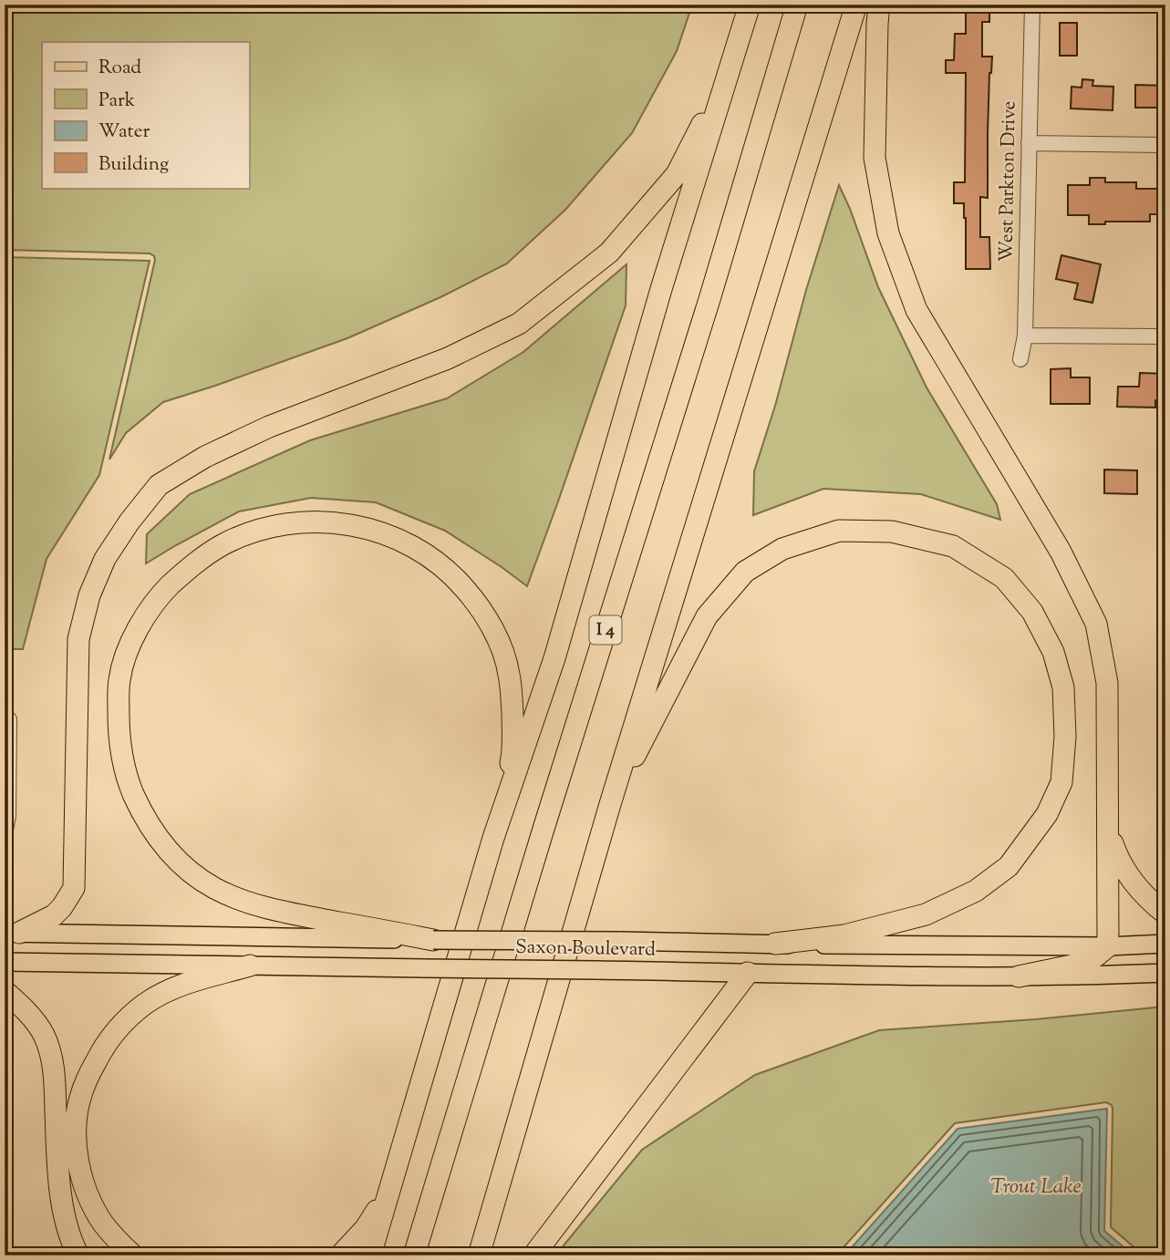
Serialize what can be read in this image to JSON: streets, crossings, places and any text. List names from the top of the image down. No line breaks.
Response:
{"streets":{"highway":["I 4"],"main road":["Saxon Boulevard"],"street":["West Parkton Drive"]},"water":["Trout Lake"],"legend":["Road","Park","Water","Building"]}
